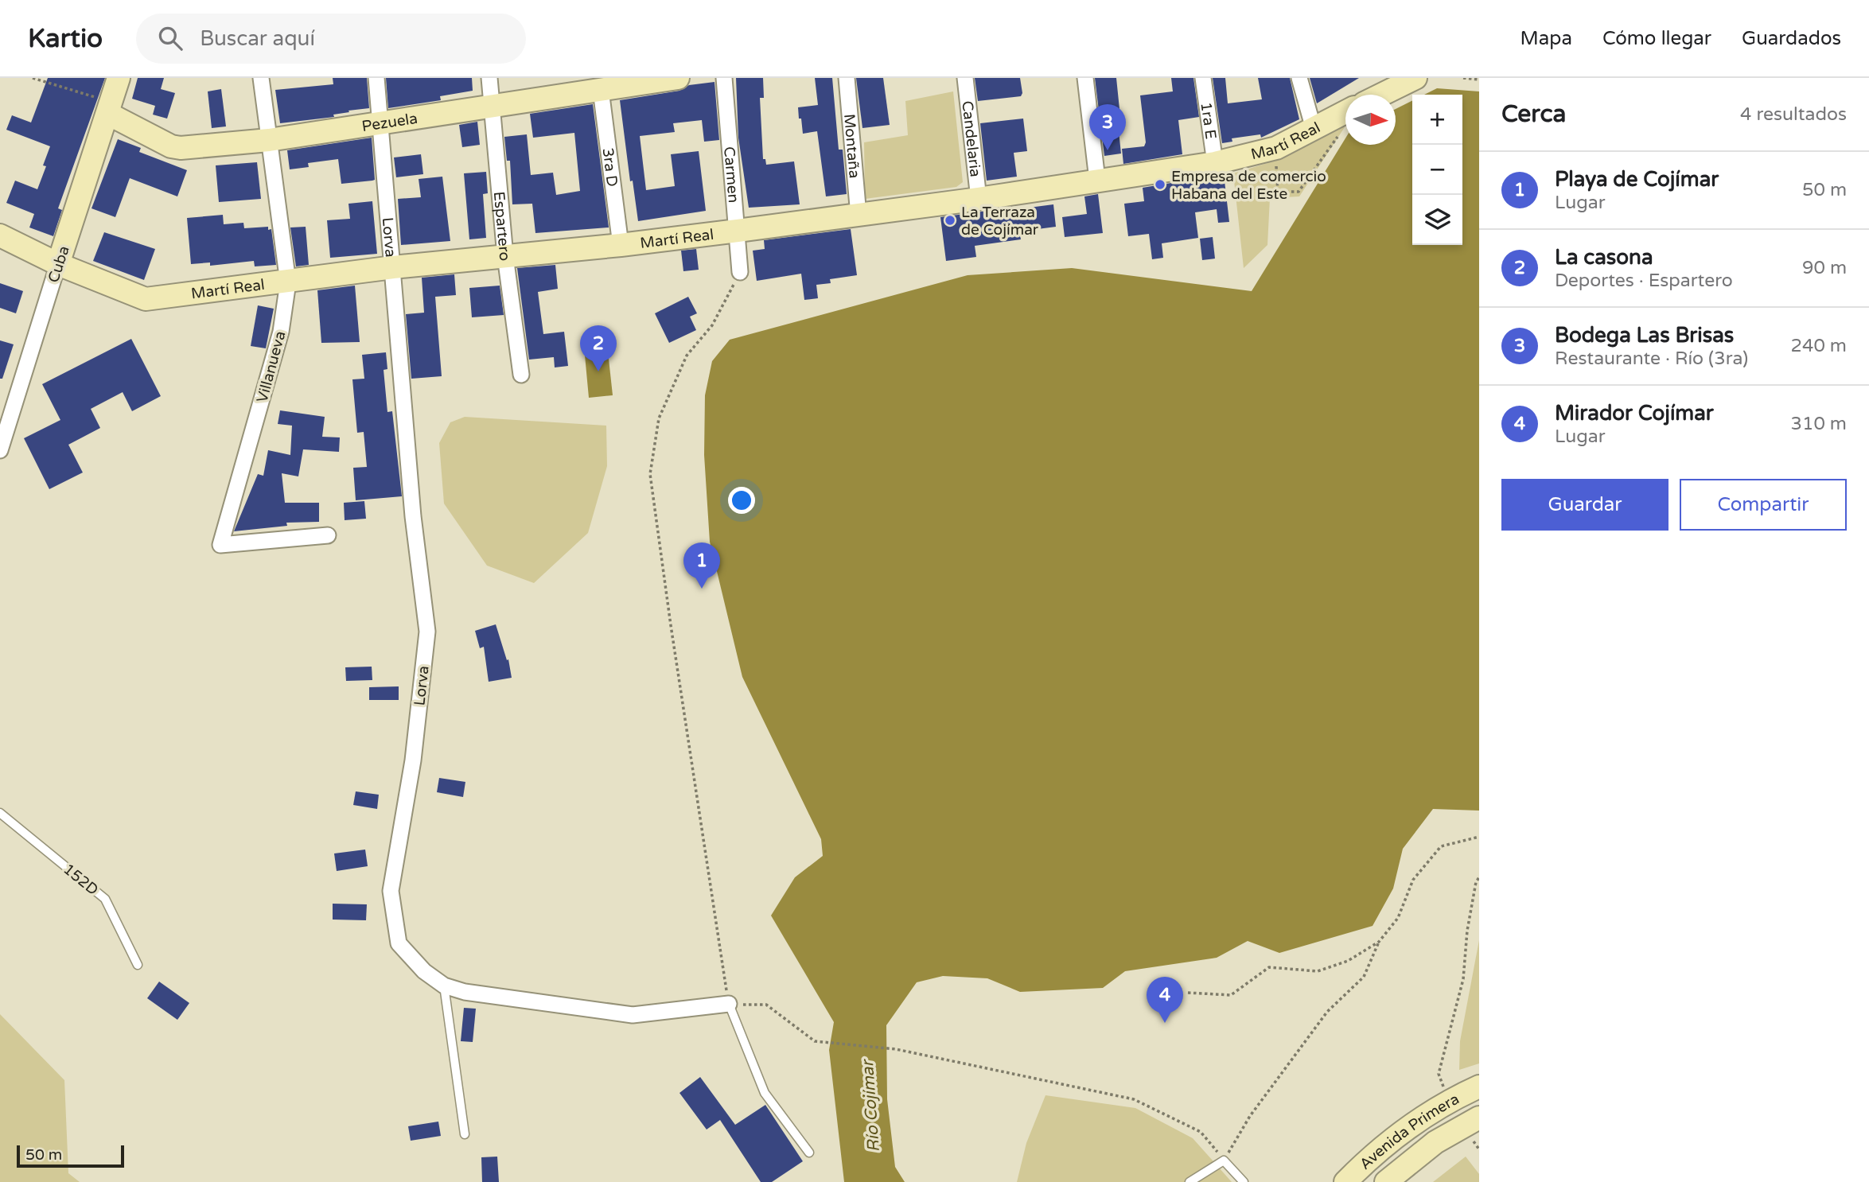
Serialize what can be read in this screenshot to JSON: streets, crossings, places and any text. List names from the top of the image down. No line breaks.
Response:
{"streets":{"main road":["Pezuela","Martí Real","Cuba","Avenida Primera"],"street":["1ra E","Candelaria","Montaña","3ra D","Carmen","Espartero","Lorva","Villanueva"],"lane":["152D"]},"crossings":[["1ra E","Martí Real"],["Pezuela","3ra D"],["Pezuela","Espartero"],["Pezuela","Lorva"],["Pezuela","Cuba"],["Pezuela","Villanueva"],["Candelaria","Martí Real"],["Martí Real","Montaña"],["Martí Real","3ra D"],["Martí Real","Carmen"],["Martí Real","Espartero"],["Martí Real","Lorva"],["Martí Real","Cuba"],["Martí Real","Villanueva"]],"water":["Río Cojímar"],"places":["Empresa de comercio Habana del Este","La Terraza de Cojímar"],"scale_bar":"50 m","north":"right","page":{"header":"Kartio","search":"Buscar aquí","nav":["Mapa","Cómo llegar","Guardados"],"heading":["Cerca","4 resultados"],"map_buttons":["+","−"],"pins":["3","2","1","4"],"list":[{"mark":"1","name":"Playa de Cojímar","note":"Lugar","value":"50 m"},{"mark":"2","name":"La casona","note":"Deportes · Espartero","value":"90 m"},{"mark":"3","name":"Bodega Las Brisas","note":"Restaurante · Río (3ra)","value":"240 m"},{"mark":"4","name":"Mirador Cojímar","note":"Lugar","value":"310 m"}],"buttons":["Guardar","Compartir"],"scale":"50 m"}}
